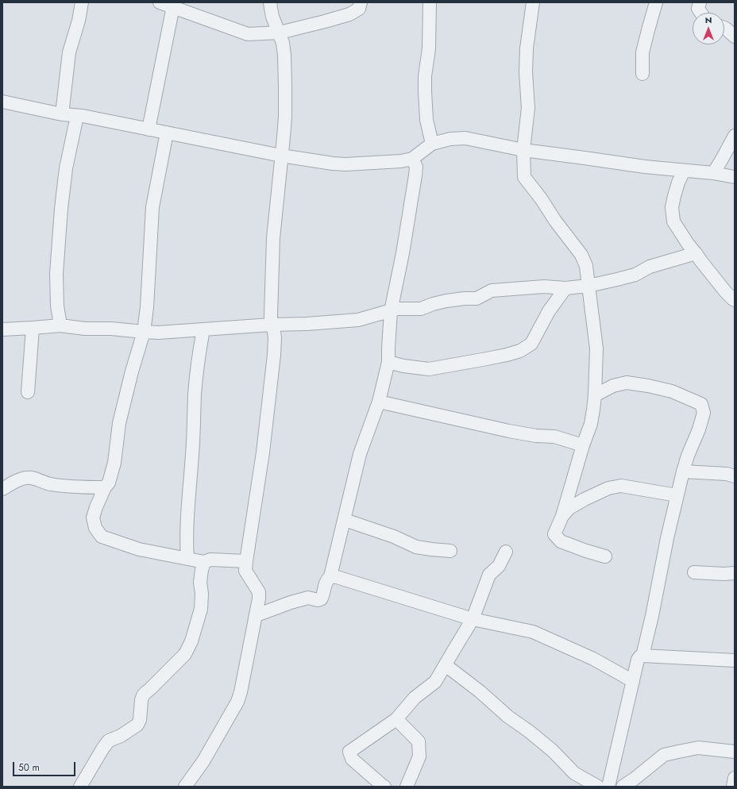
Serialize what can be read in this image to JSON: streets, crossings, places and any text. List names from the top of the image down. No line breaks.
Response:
{"scale_bar":"50 m","north":"top"}
